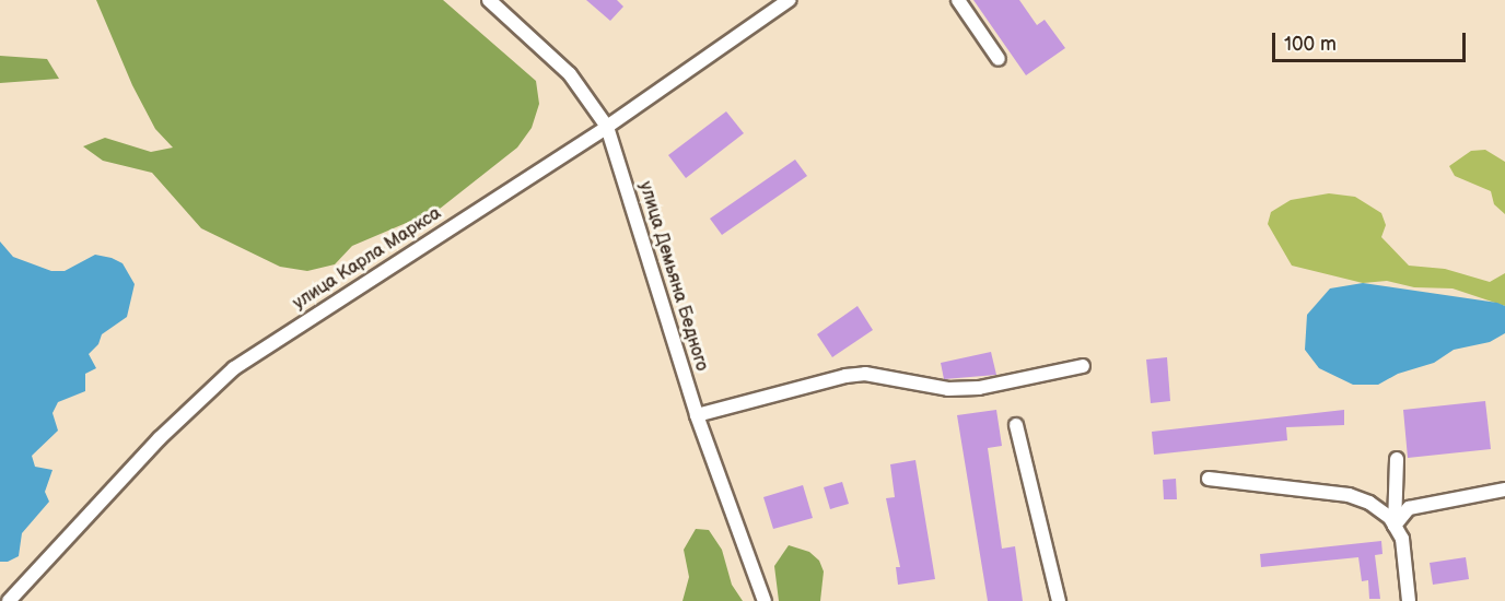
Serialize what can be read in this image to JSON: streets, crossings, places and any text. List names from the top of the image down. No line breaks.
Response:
{"streets":{"street":["улица Карла Маркса","улица Демьяна Бедного"]},"crossings":[["улица Карла Маркса","улица Демьяна Бедного"]],"scale_bar":"100 m"}
